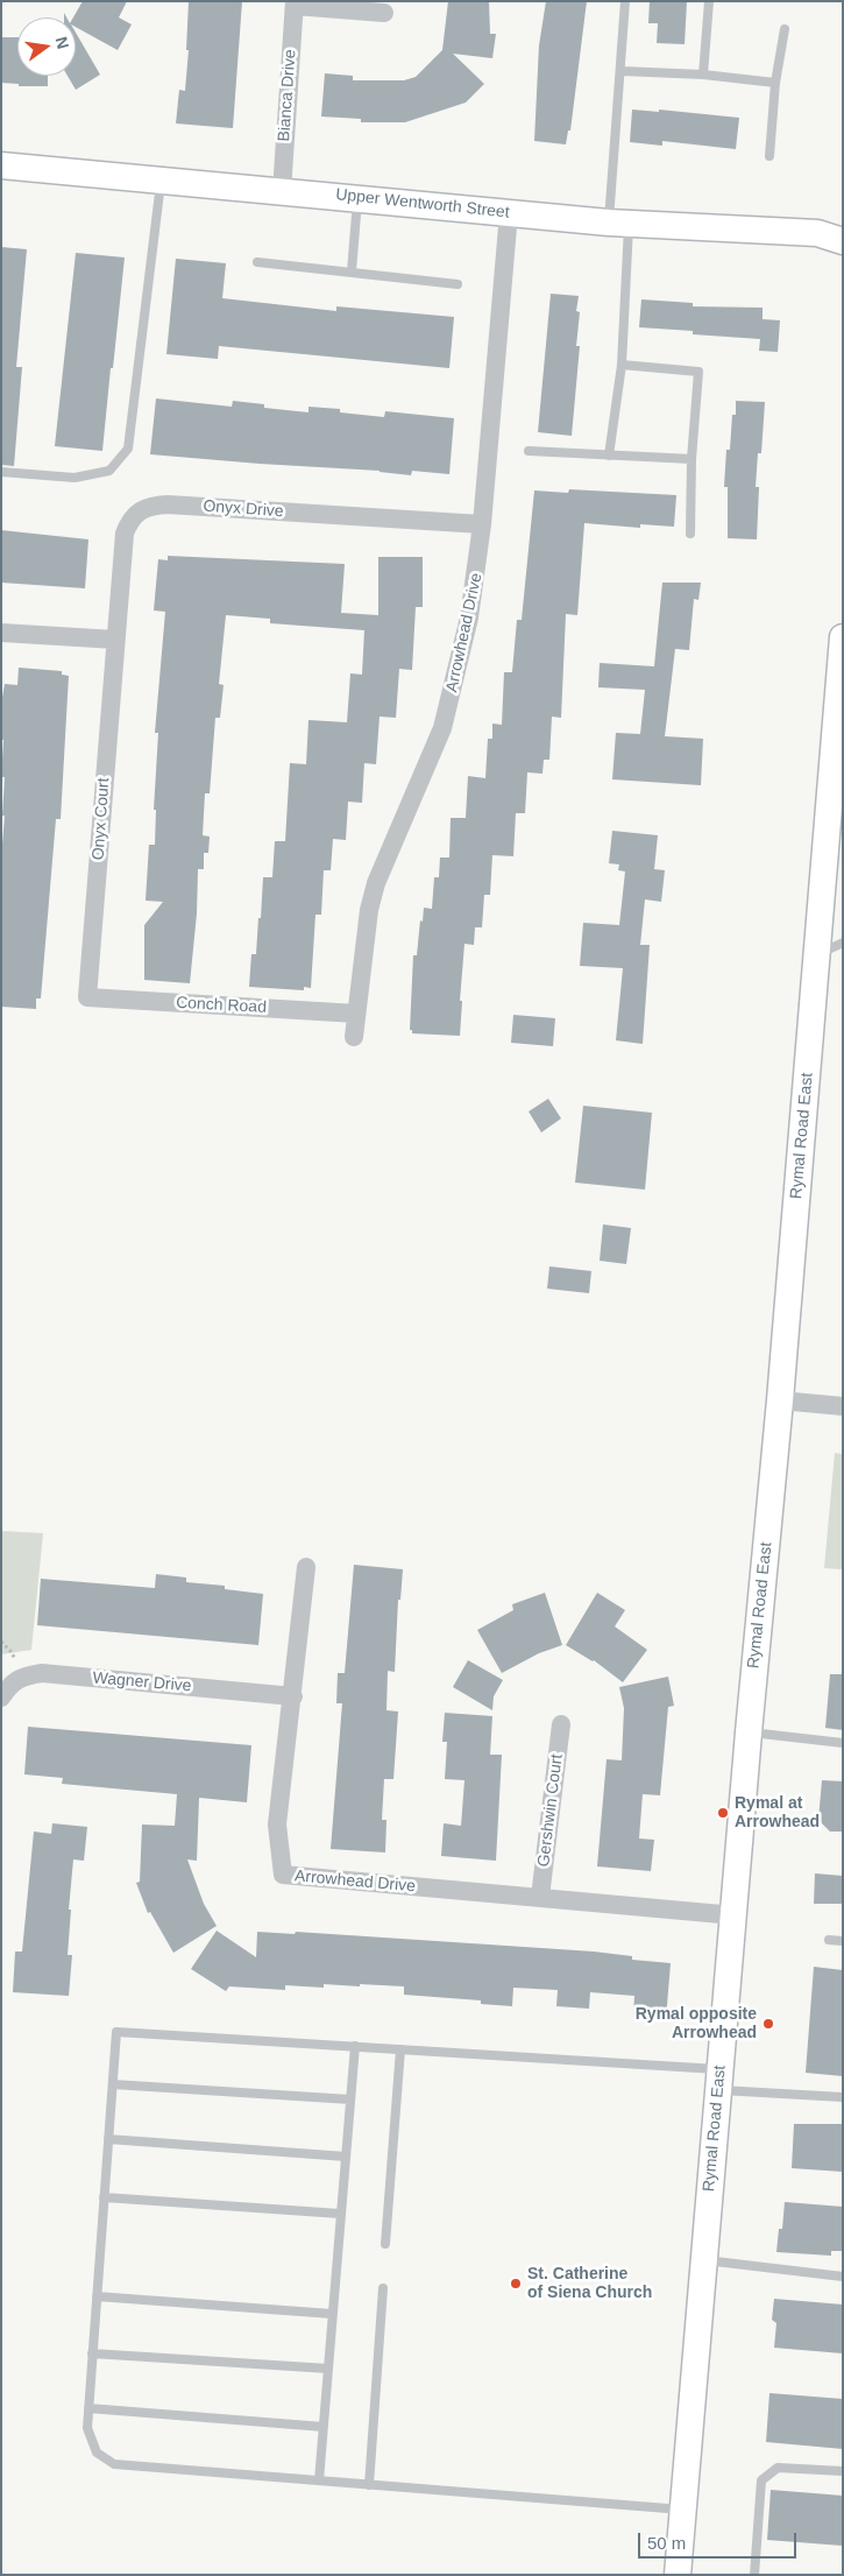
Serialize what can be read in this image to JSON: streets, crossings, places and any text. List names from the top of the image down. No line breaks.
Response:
{"streets":{"main road":["Upper Wentworth Street","Rymal Road East"],"street":["Bianca Drive","Onyx Drive","Arrowhead Drive","Onyx Court","Conch Road","Wagner Drive","Gershwin Court"]},"crossings":[["Bianca Drive","Upper Wentworth Street"],["Upper Wentworth Street","Arrowhead Drive"],["Onyx Drive","Arrowhead Drive"],["Onyx Drive","Onyx Court"],["Arrowhead Drive","Conch Road"],["Arrowhead Drive","Rymal Road East"],["Arrowhead Drive","Wagner Drive"],["Arrowhead Drive","Gershwin Court"],["Onyx Court","Conch Road"]],"places":["Rymal at Arrowhead","Rymal opposite Arrowhead","St. Catherine of Siena Church"],"scale_bar":"50 m","north":"right"}
